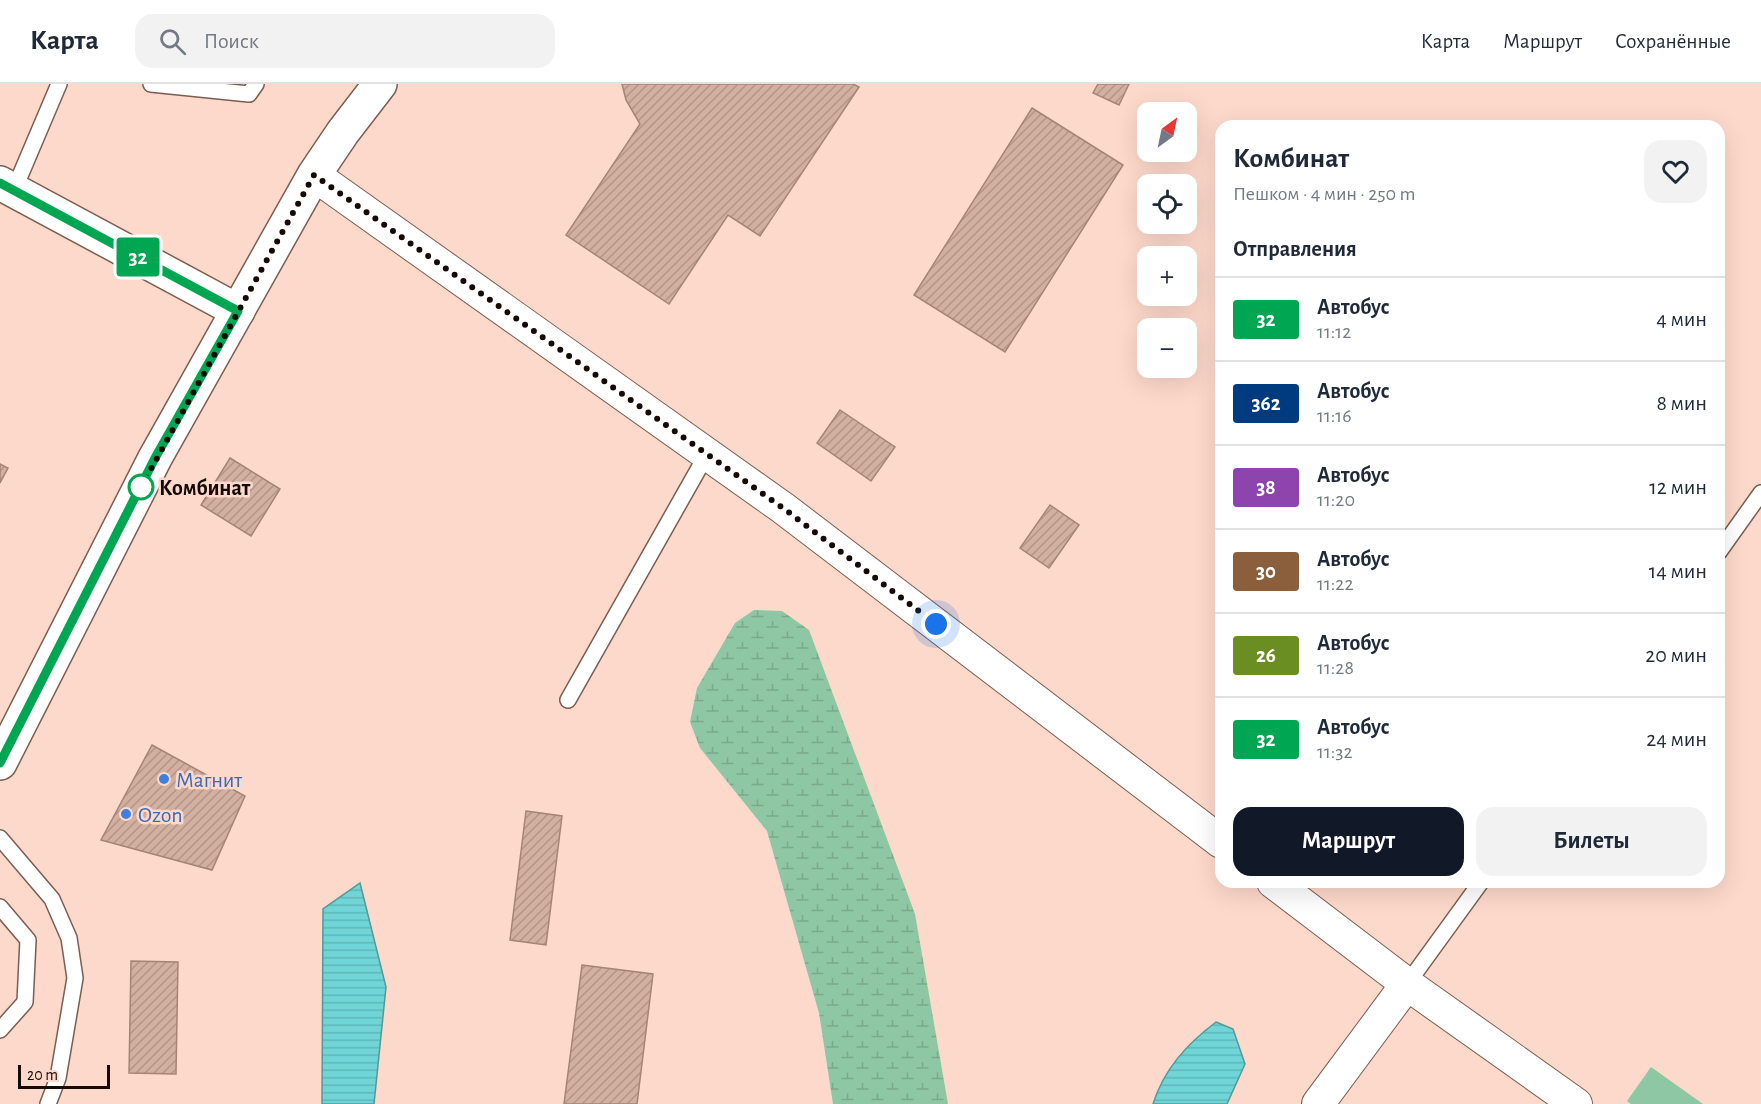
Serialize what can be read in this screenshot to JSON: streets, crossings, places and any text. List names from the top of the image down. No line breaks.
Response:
{"places":["Комбинат","Магнит","Ozon"],"lines":["bus line 32"],"scale_bar":"20 m","north":"top right","page":{"header":"Карта","search":"Поиск","nav":["Карта","Маршрут","Сохранённые"],"on_map":"32","map_buttons":["+","−"],"heading":[["Комбинат","Пешком · 4 мин · 250 m"],"Отправления"],"list":[{"mark":"32","name":"Автобус","note":"11:12","value":"4 мин"},{"mark":"362","name":"Автобус","note":"11:16","value":"8 мин"},{"mark":"38","name":"Автобус","note":"11:20","value":"12 мин"},{"mark":"30","name":"Автобус","note":"11:22","value":"14 мин"},{"mark":"26","name":"Автобус","note":"11:28","value":"20 мин"},{"mark":"32","name":"Автобус","note":"11:32","value":"24 мин"}],"buttons":["Маршрут","Билеты"],"scale":"20 m"}}
